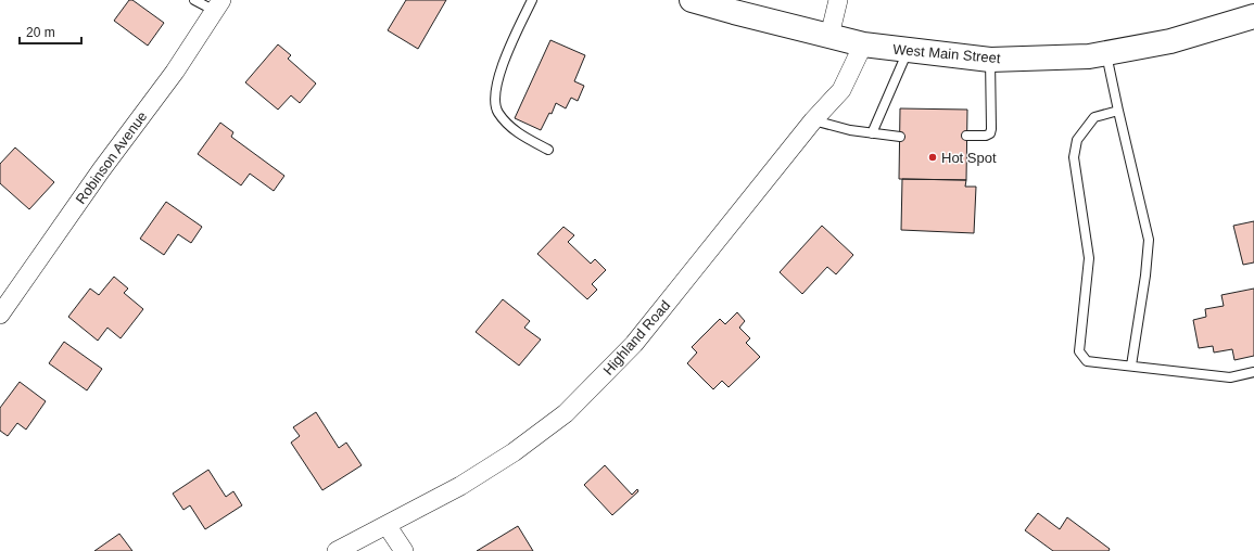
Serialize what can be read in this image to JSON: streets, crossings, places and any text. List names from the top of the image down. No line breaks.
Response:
{"streets":{"main road":["West Main Street"],"street":["Robinson Avenue","Highland Road"]},"crossings":[["West Main Street","Highland Road"]],"places":["Hot Spot"],"scale_bar":"20 m"}
